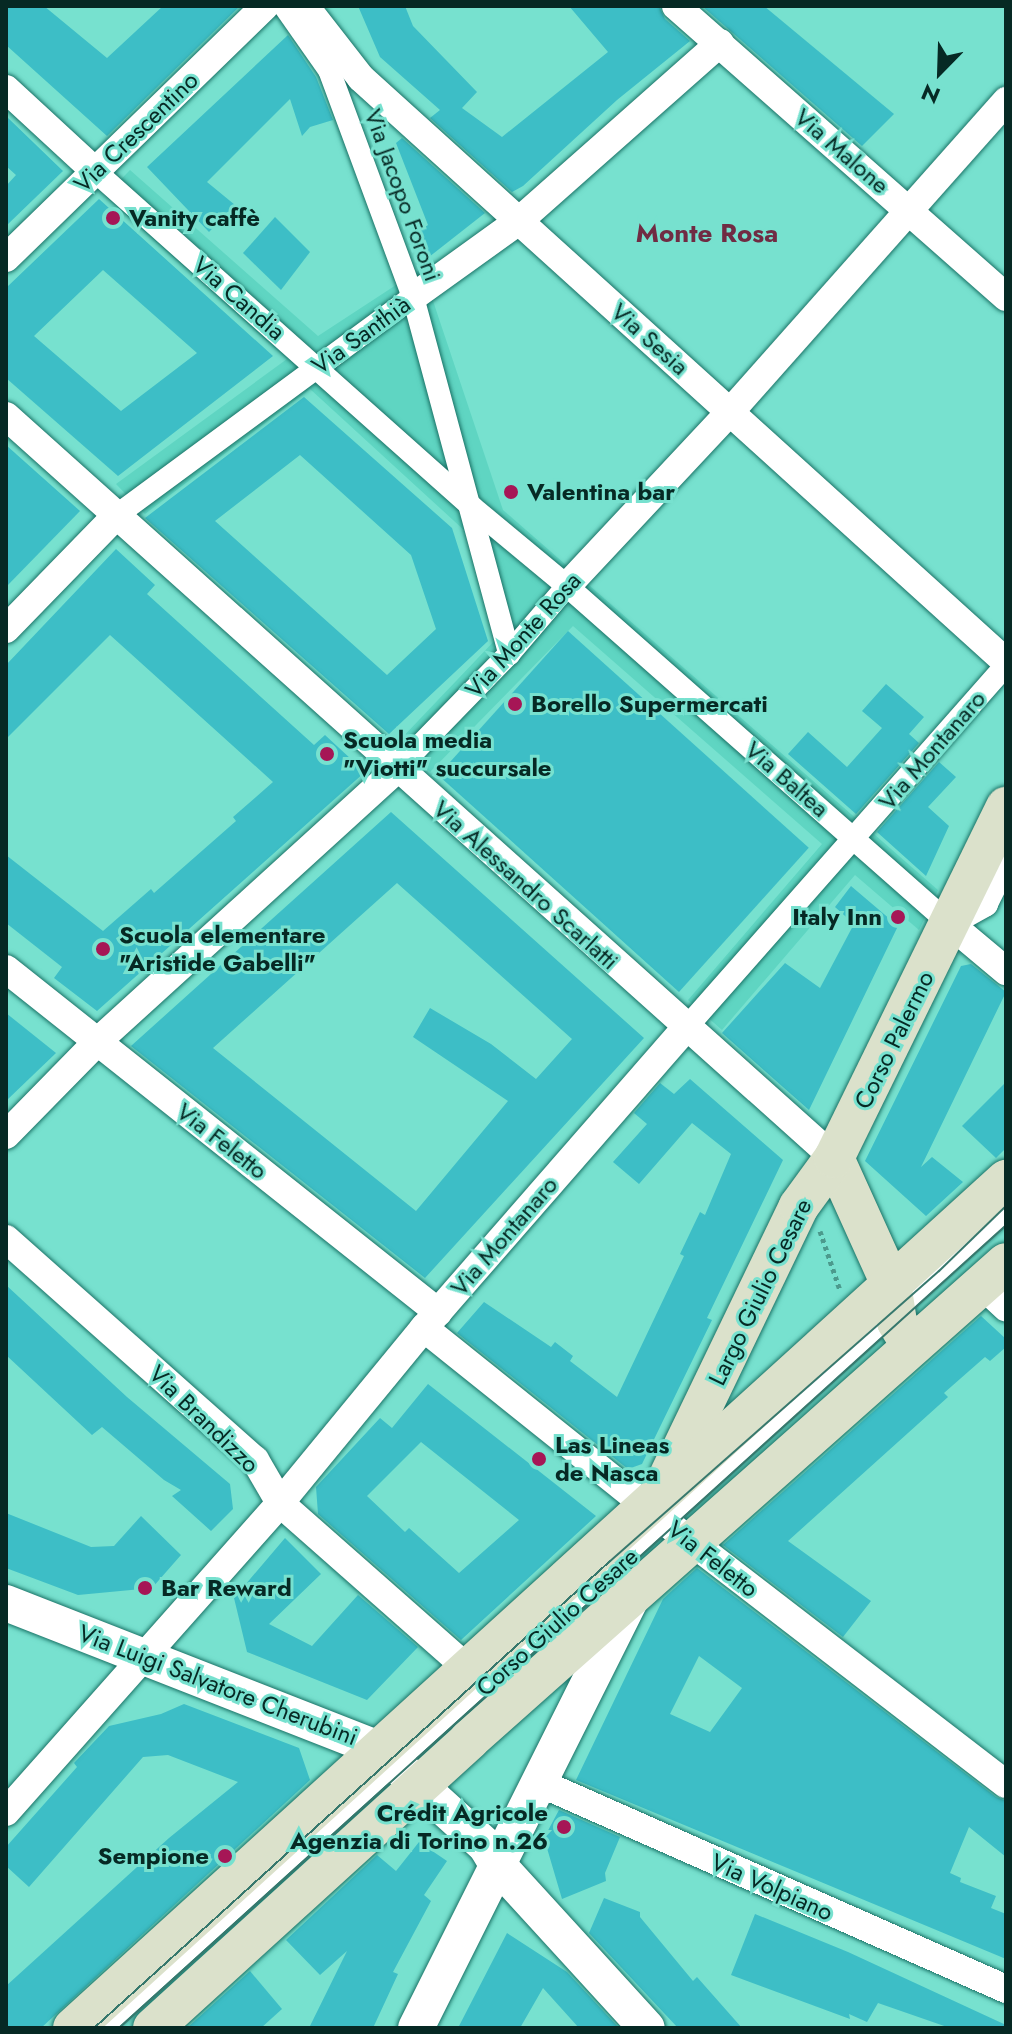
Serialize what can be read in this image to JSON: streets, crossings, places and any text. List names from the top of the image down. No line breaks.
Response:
{"streets":{"main road":["Corso Palermo","Largo Giulio Cesare","Corso Giulio Cesare"],"street":["Via Crescentino","Via Malone","Via Jacopo Foroni","Via Candia","Via Santhià","Via Sesia","Via Monte Rosa","Via Montanaro","Via Baltea","Via Alessandro Scarlatti","Via Feletto","Via Brandizzo","Via Luigi Salvatore Cherubini","Via Volpiano"]},"crossings":[["Via Crescentino","Via Candia"],["Via Malone","Via Santhià"],["Via Malone","Via Monte Rosa"],["Via Jacopo Foroni","Via Candia"],["Via Jacopo Foroni","Via Santhià"],["Via Jacopo Foroni","Via Monte Rosa"],["Via Jacopo Foroni","Via Baltea"],["Via Candia","Via Santhià"],["Via Candia","Via Baltea"],["Via Santhià","Via Sesia"],["Via Santhià","Via Alessandro Scarlatti"],["Via Sesia","Via Monte Rosa"],["Via Sesia","Via Montanaro"],["Via Monte Rosa","Via Baltea"],["Via Monte Rosa","Via Alessandro Scarlatti"],["Via Monte Rosa","Via Feletto"],["Via Montanaro","Via Baltea"],["Via Montanaro","Via Alessandro Scarlatti"],["Via Montanaro","Via Feletto"],["Via Montanaro","Via Brandizzo"],["Via Montanaro","Via Luigi Salvatore Cherubini"],["Via Baltea","Corso Palermo"],["Via Alessandro Scarlatti","Corso Palermo"],["Via Alessandro Scarlatti","Largo Giulio Cesare"],["Corso Palermo","Largo Giulio Cesare"],["Via Feletto","Largo Giulio Cesare"],["Via Feletto","Corso Giulio Cesare"],["Largo Giulio Cesare","Via Brandizzo"],["Largo Giulio Cesare","Corso Giulio Cesare"],["Largo Giulio Cesare","Via Luigi Salvatore Cherubini"],["Largo Giulio Cesare","Via Volpiano"],["Corso Giulio Cesare","Via Luigi Salvatore Cherubini"]],"districts":["Monte Rosa"],"places":["Vanity caffè","Valentina bar","Borello Supermercati","Scuola media \"Viotti\" succursale","Italy Inn","Scuola elementare \"Aristide Gabelli\"","Las Lineas de Nasca","Bar Reward","Crédit Agricole Agenzia di Torino n.26","Sempione"],"north":"bottom left"}
